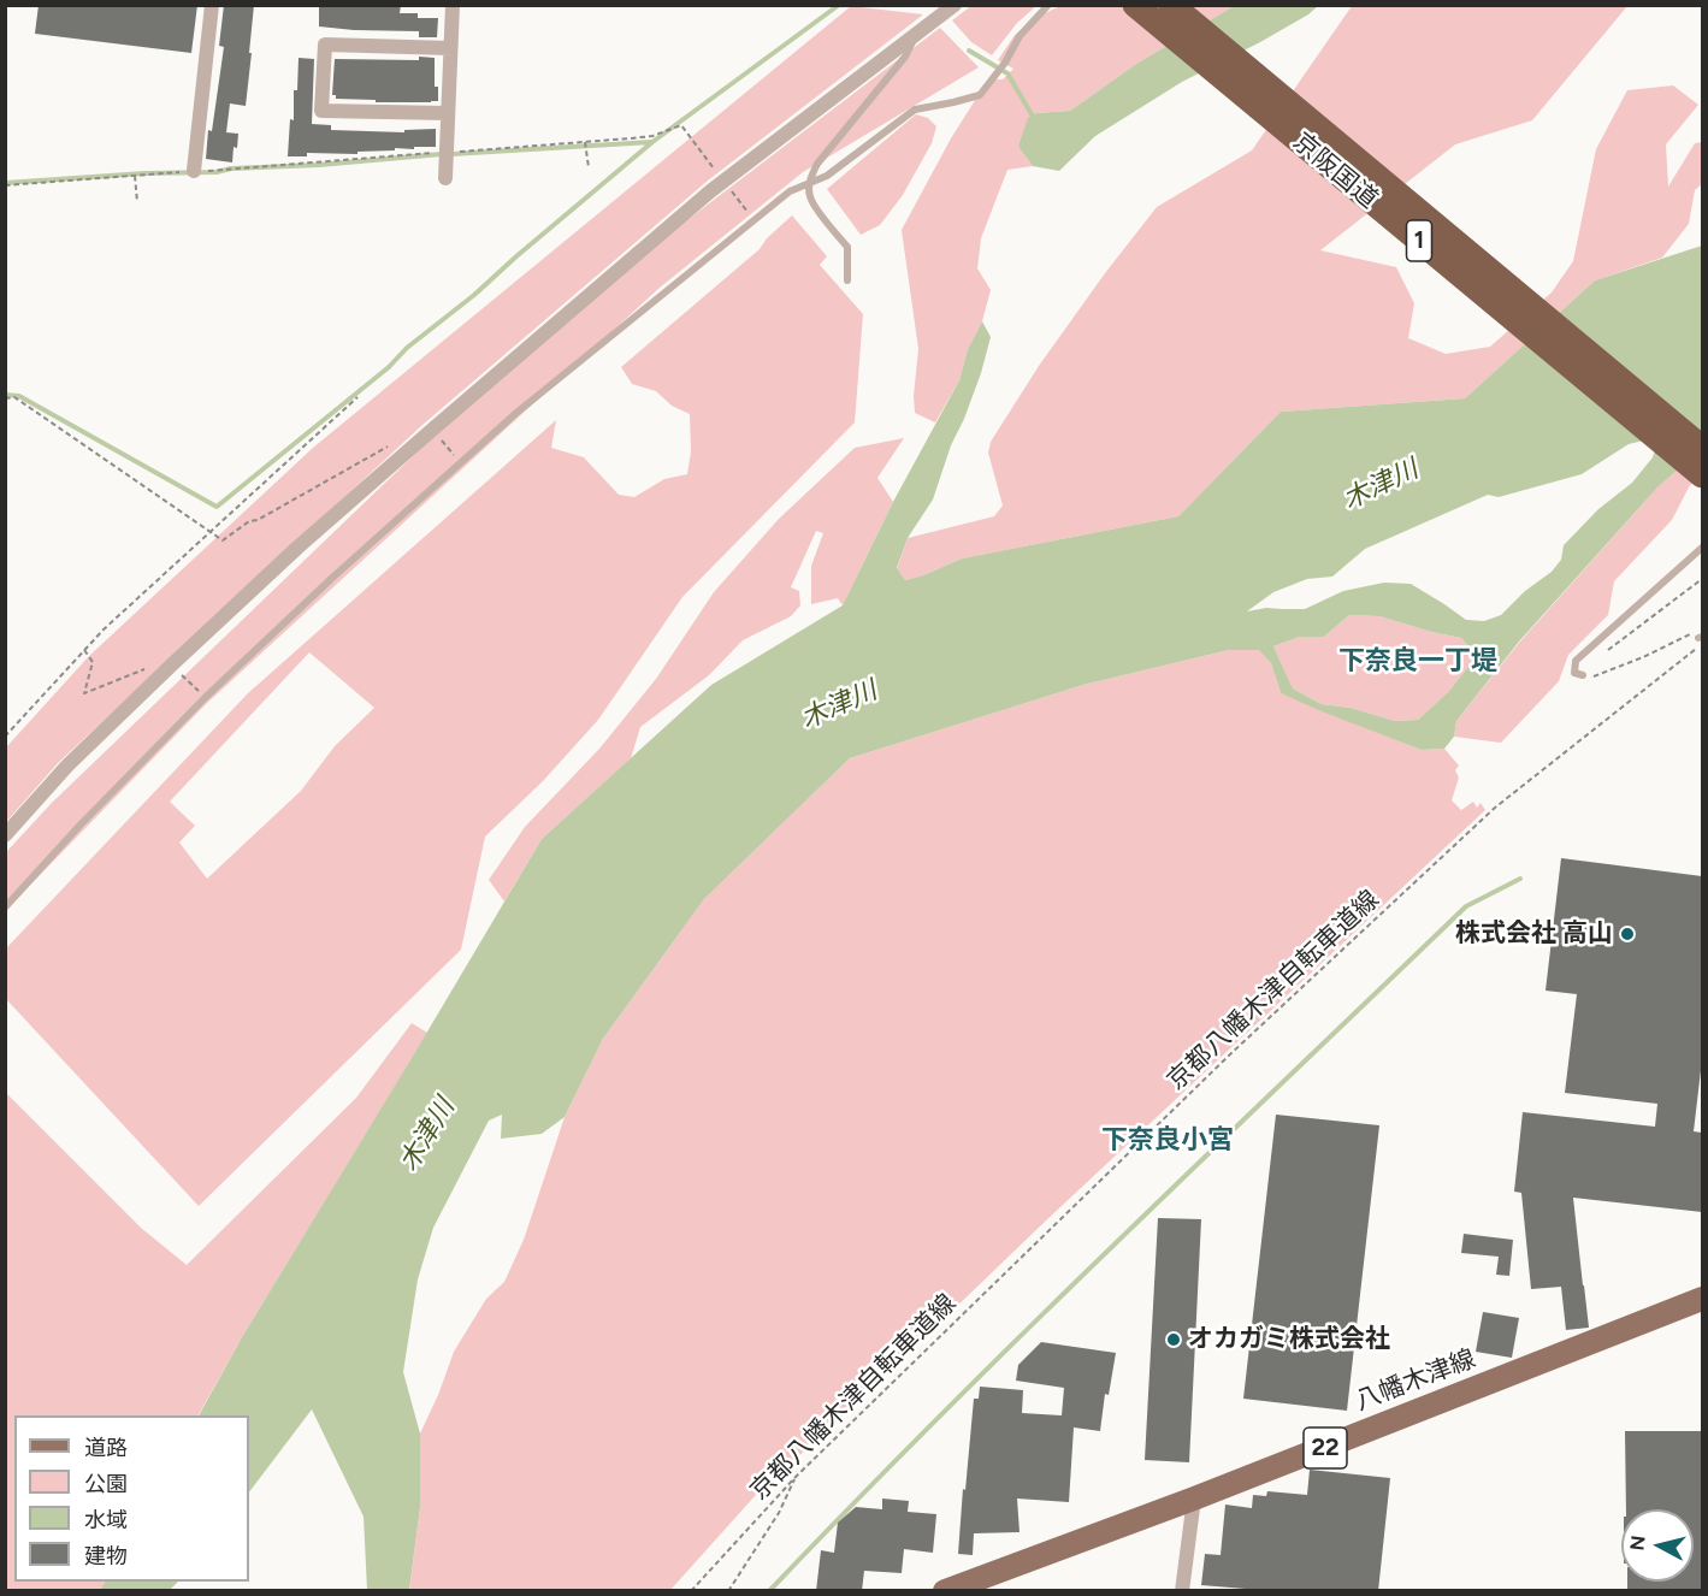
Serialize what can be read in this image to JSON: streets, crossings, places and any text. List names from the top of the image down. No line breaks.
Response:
{"streets":{"highway":["京阪国道","1"],"main road":["八幡木津線","22"],"path":["京都八幡木津自転車道線"]},"districts":["下奈良一丁堤","下奈良小宮"],"water":["木津川"],"places":["株式会社 高山","オカガミ株式会社"],"legend":["道路","公園","水域","建物"],"north":"left"}
